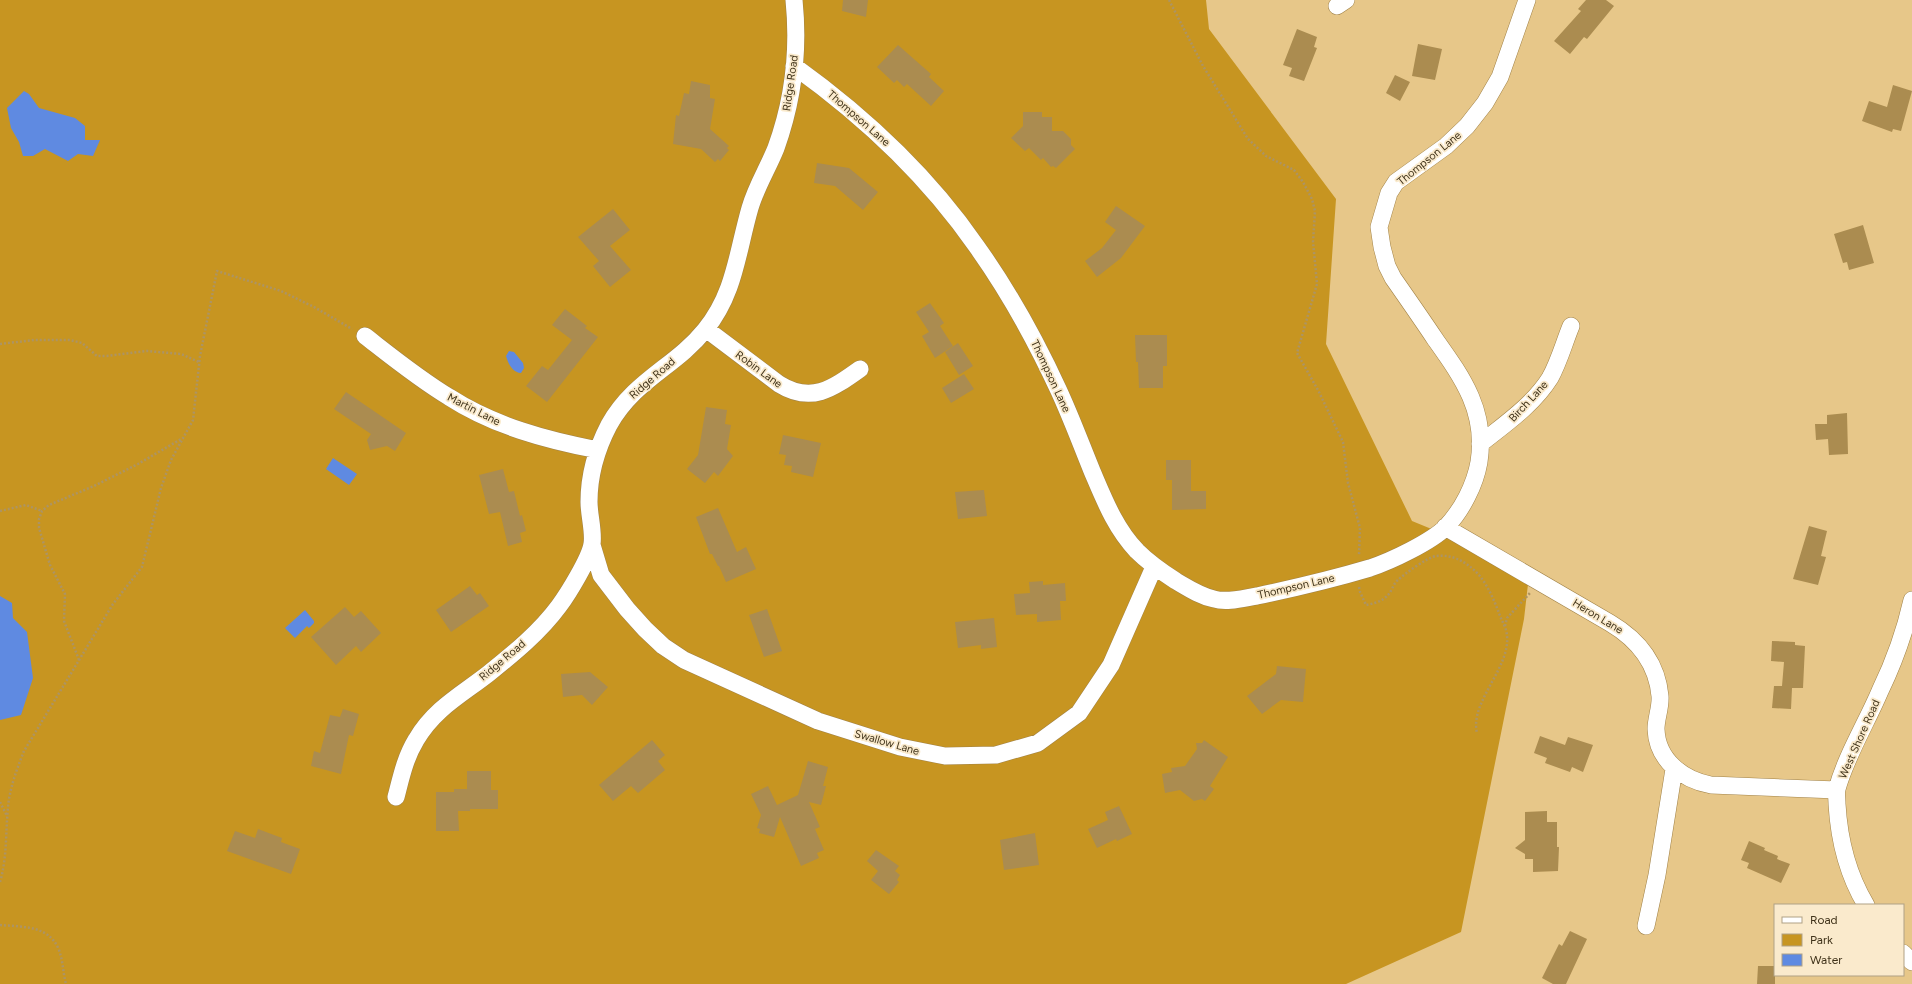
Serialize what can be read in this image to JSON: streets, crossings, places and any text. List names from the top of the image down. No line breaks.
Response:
{"streets":{"street":["Ridge Road","Thompson Lane","Robin Lane","Birch Lane","Martin Lane","Heron Lane","West Shore Road","Swallow Lane"]},"crossings":[["Ridge Road","Thompson Lane"],["Ridge Road","Robin Lane"],["Ridge Road","Martin Lane"],["Ridge Road","Swallow Lane"],["Thompson Lane","Birch Lane"],["Thompson Lane","Heron Lane"],["Thompson Lane","Swallow Lane"],["Heron Lane","West Shore Road"]],"legend":["Road","Park","Water"]}
